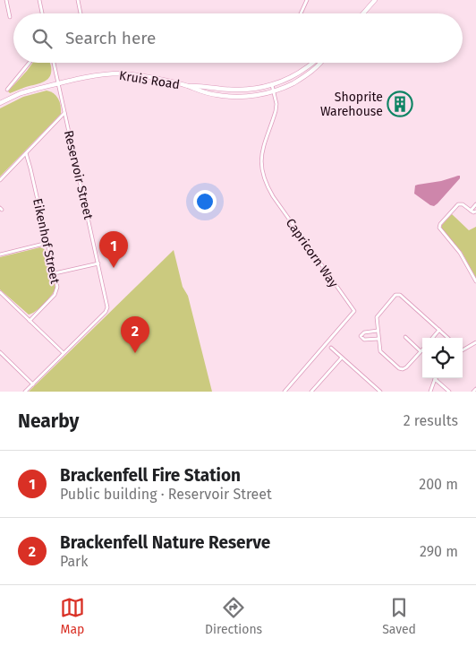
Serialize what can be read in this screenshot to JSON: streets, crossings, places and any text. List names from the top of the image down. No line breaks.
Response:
{"streets":{"street":["Kruis Road","Reservoir Street","Eikenhof Street","Capricorn Way"]},"crossings":[["Kruis Road","Reservoir Street"],["Kruis Road","Capricorn Way"]],"places":{"building":["Shoprite Warehouse"]},"page":{"search":"Search here","pins":["1","2"],"heading":["Nearby","2 results"],"list":[{"mark":"1","name":"Brackenfell Fire Station","note":"Public building · Reservoir Street","value":"200 m"},{"mark":"2","name":"Brackenfell Nature Reserve","note":"Park","value":"290 m"}],"nav":["Map","Directions","Saved"]}}
